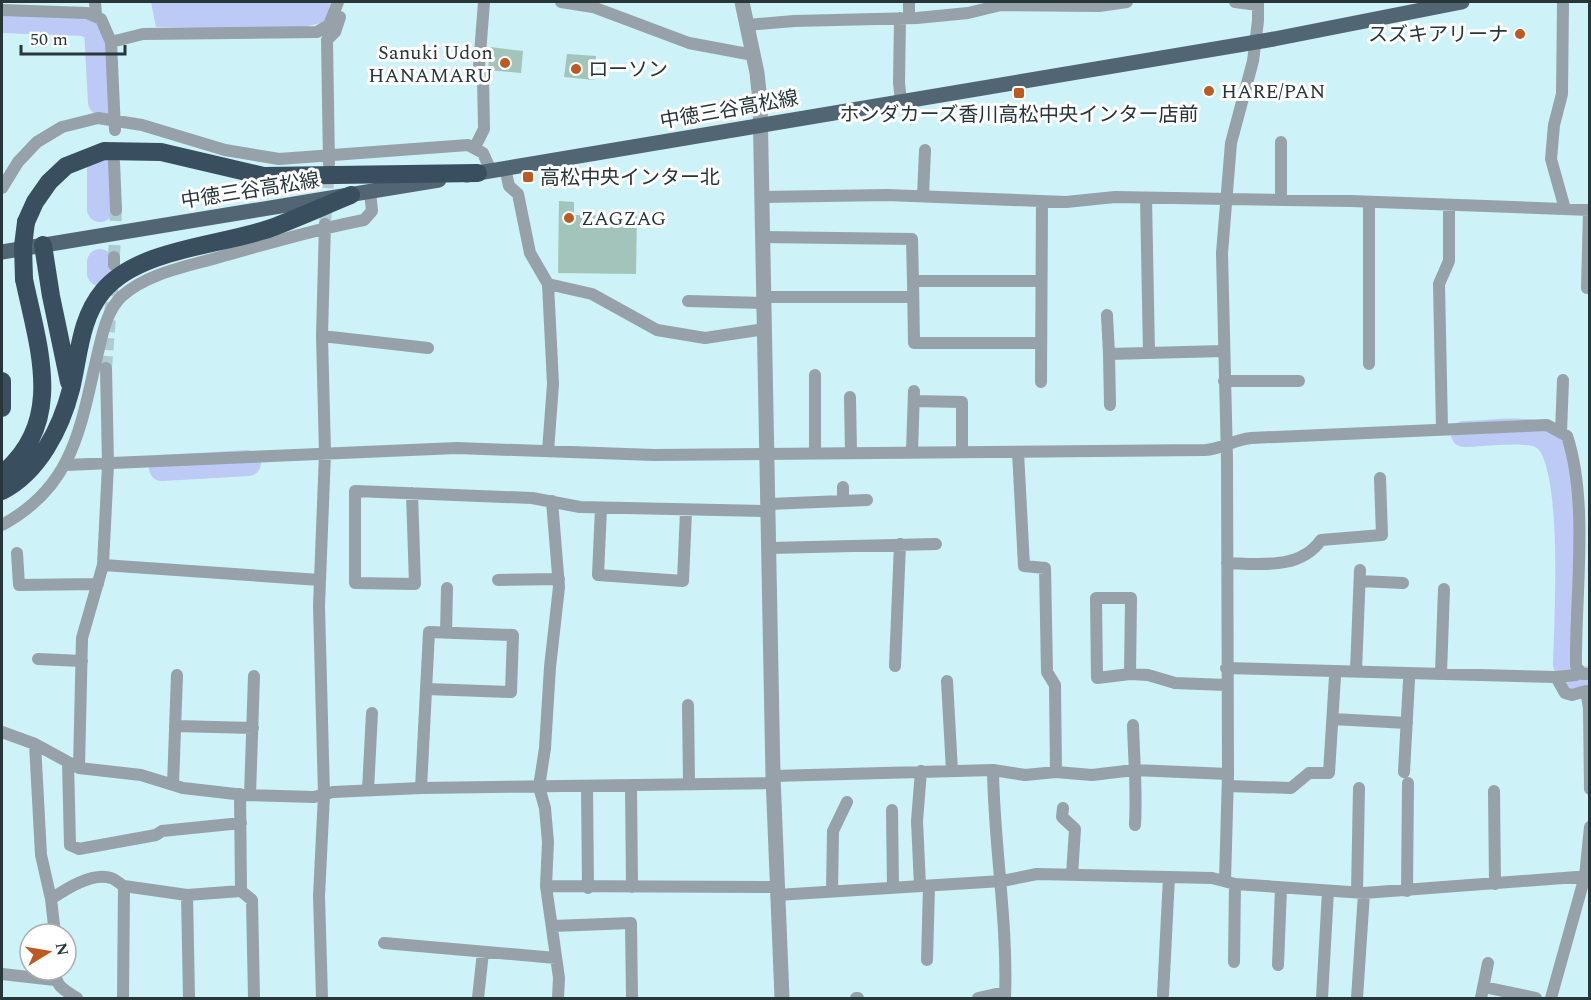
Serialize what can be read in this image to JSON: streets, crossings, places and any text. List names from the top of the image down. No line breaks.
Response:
{"streets":{"main road":["中徳三谷高松線"]},"places":{"other":["スズキアリーナ","Sanuki Udon HANAMARU","ローソン","HARE/PAN","ZAGZAG"],"transit":["ホンダカーズ香川高松中央インター店前","高松中央インター北"]},"scale_bar":"50 m","north":"right"}
